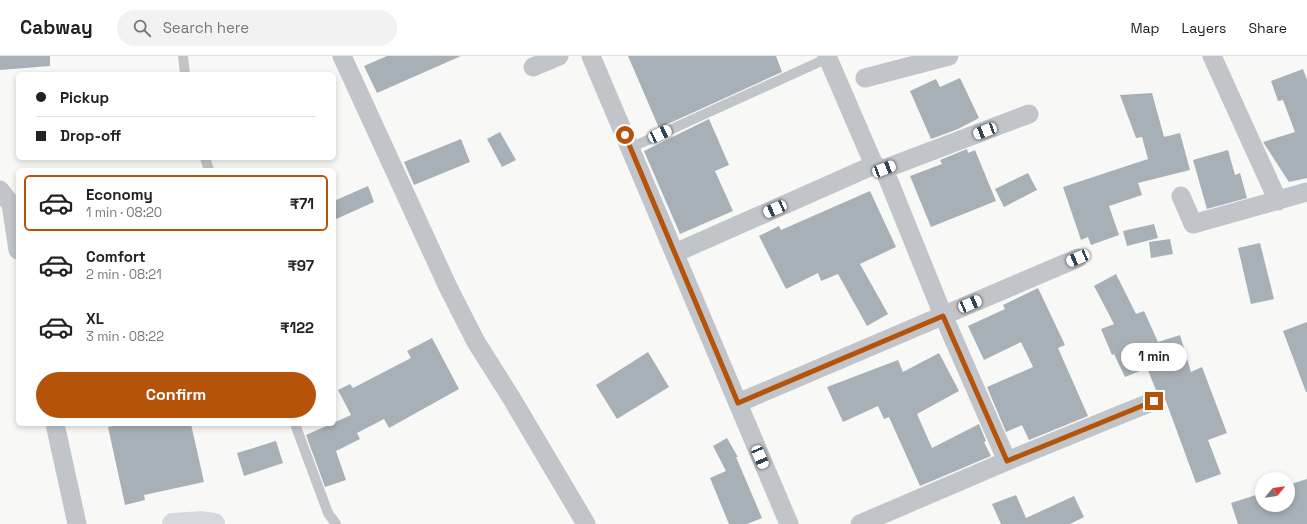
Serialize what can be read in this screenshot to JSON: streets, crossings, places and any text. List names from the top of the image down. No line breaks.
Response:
{"north":"top right","page":{"header":"Cabway","search":"Search here","nav":["Map","Layers","Share"],"banner":["Pickup","Drop-off"],"list":[{"name":"Economy","note":"1 min · 08:20","value":"₹71"},{"name":"Comfort","note":"2 min · 08:21","value":"₹97"},{"name":"XL","note":"3 min · 08:22","value":"₹122"}],"bubble":"1 min","buttons":"Confirm"}}
